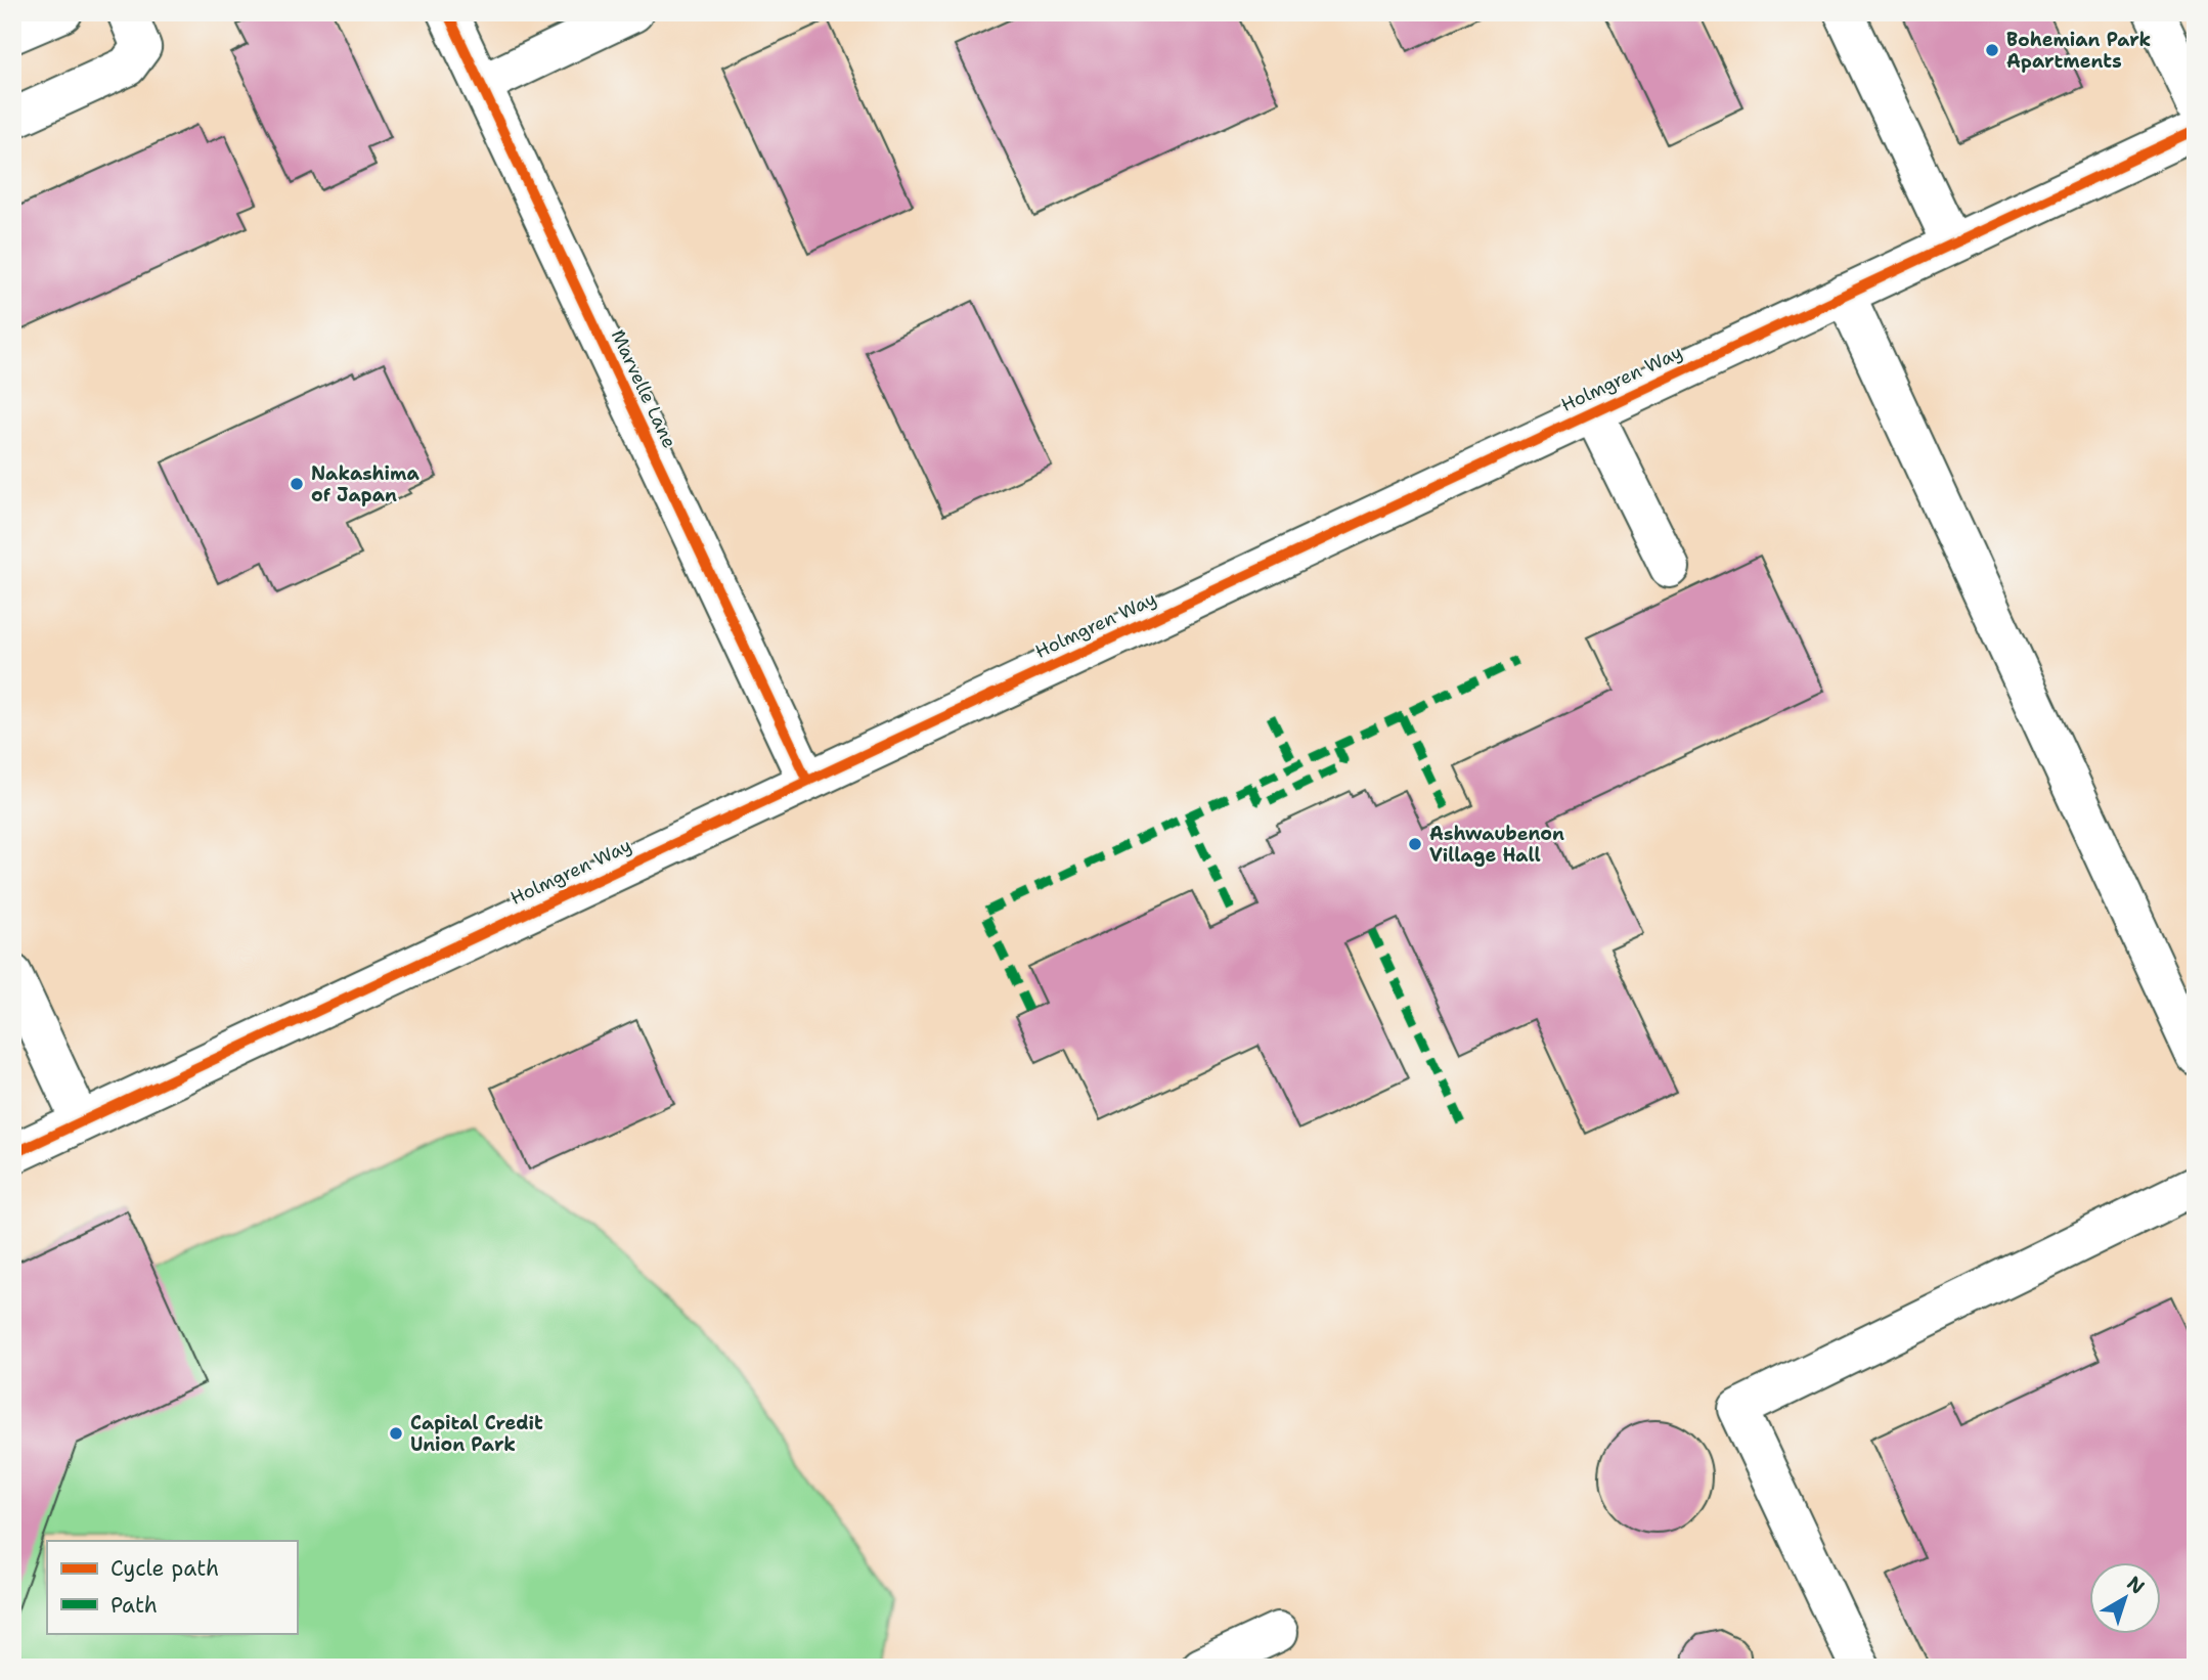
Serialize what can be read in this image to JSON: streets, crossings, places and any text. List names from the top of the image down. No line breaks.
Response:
{"streets":{"street":["Holmgren Way","Marvelle Lane"]},"crossings":[["Holmgren Way","Marvelle Lane"]],"places":["Bohemian Park Apartments","Nakashima of Japan","Ashwaubenon Village Hall","Capital Credit Union Park"],"legend":["Cycle path","Path"],"north":"top right"}
